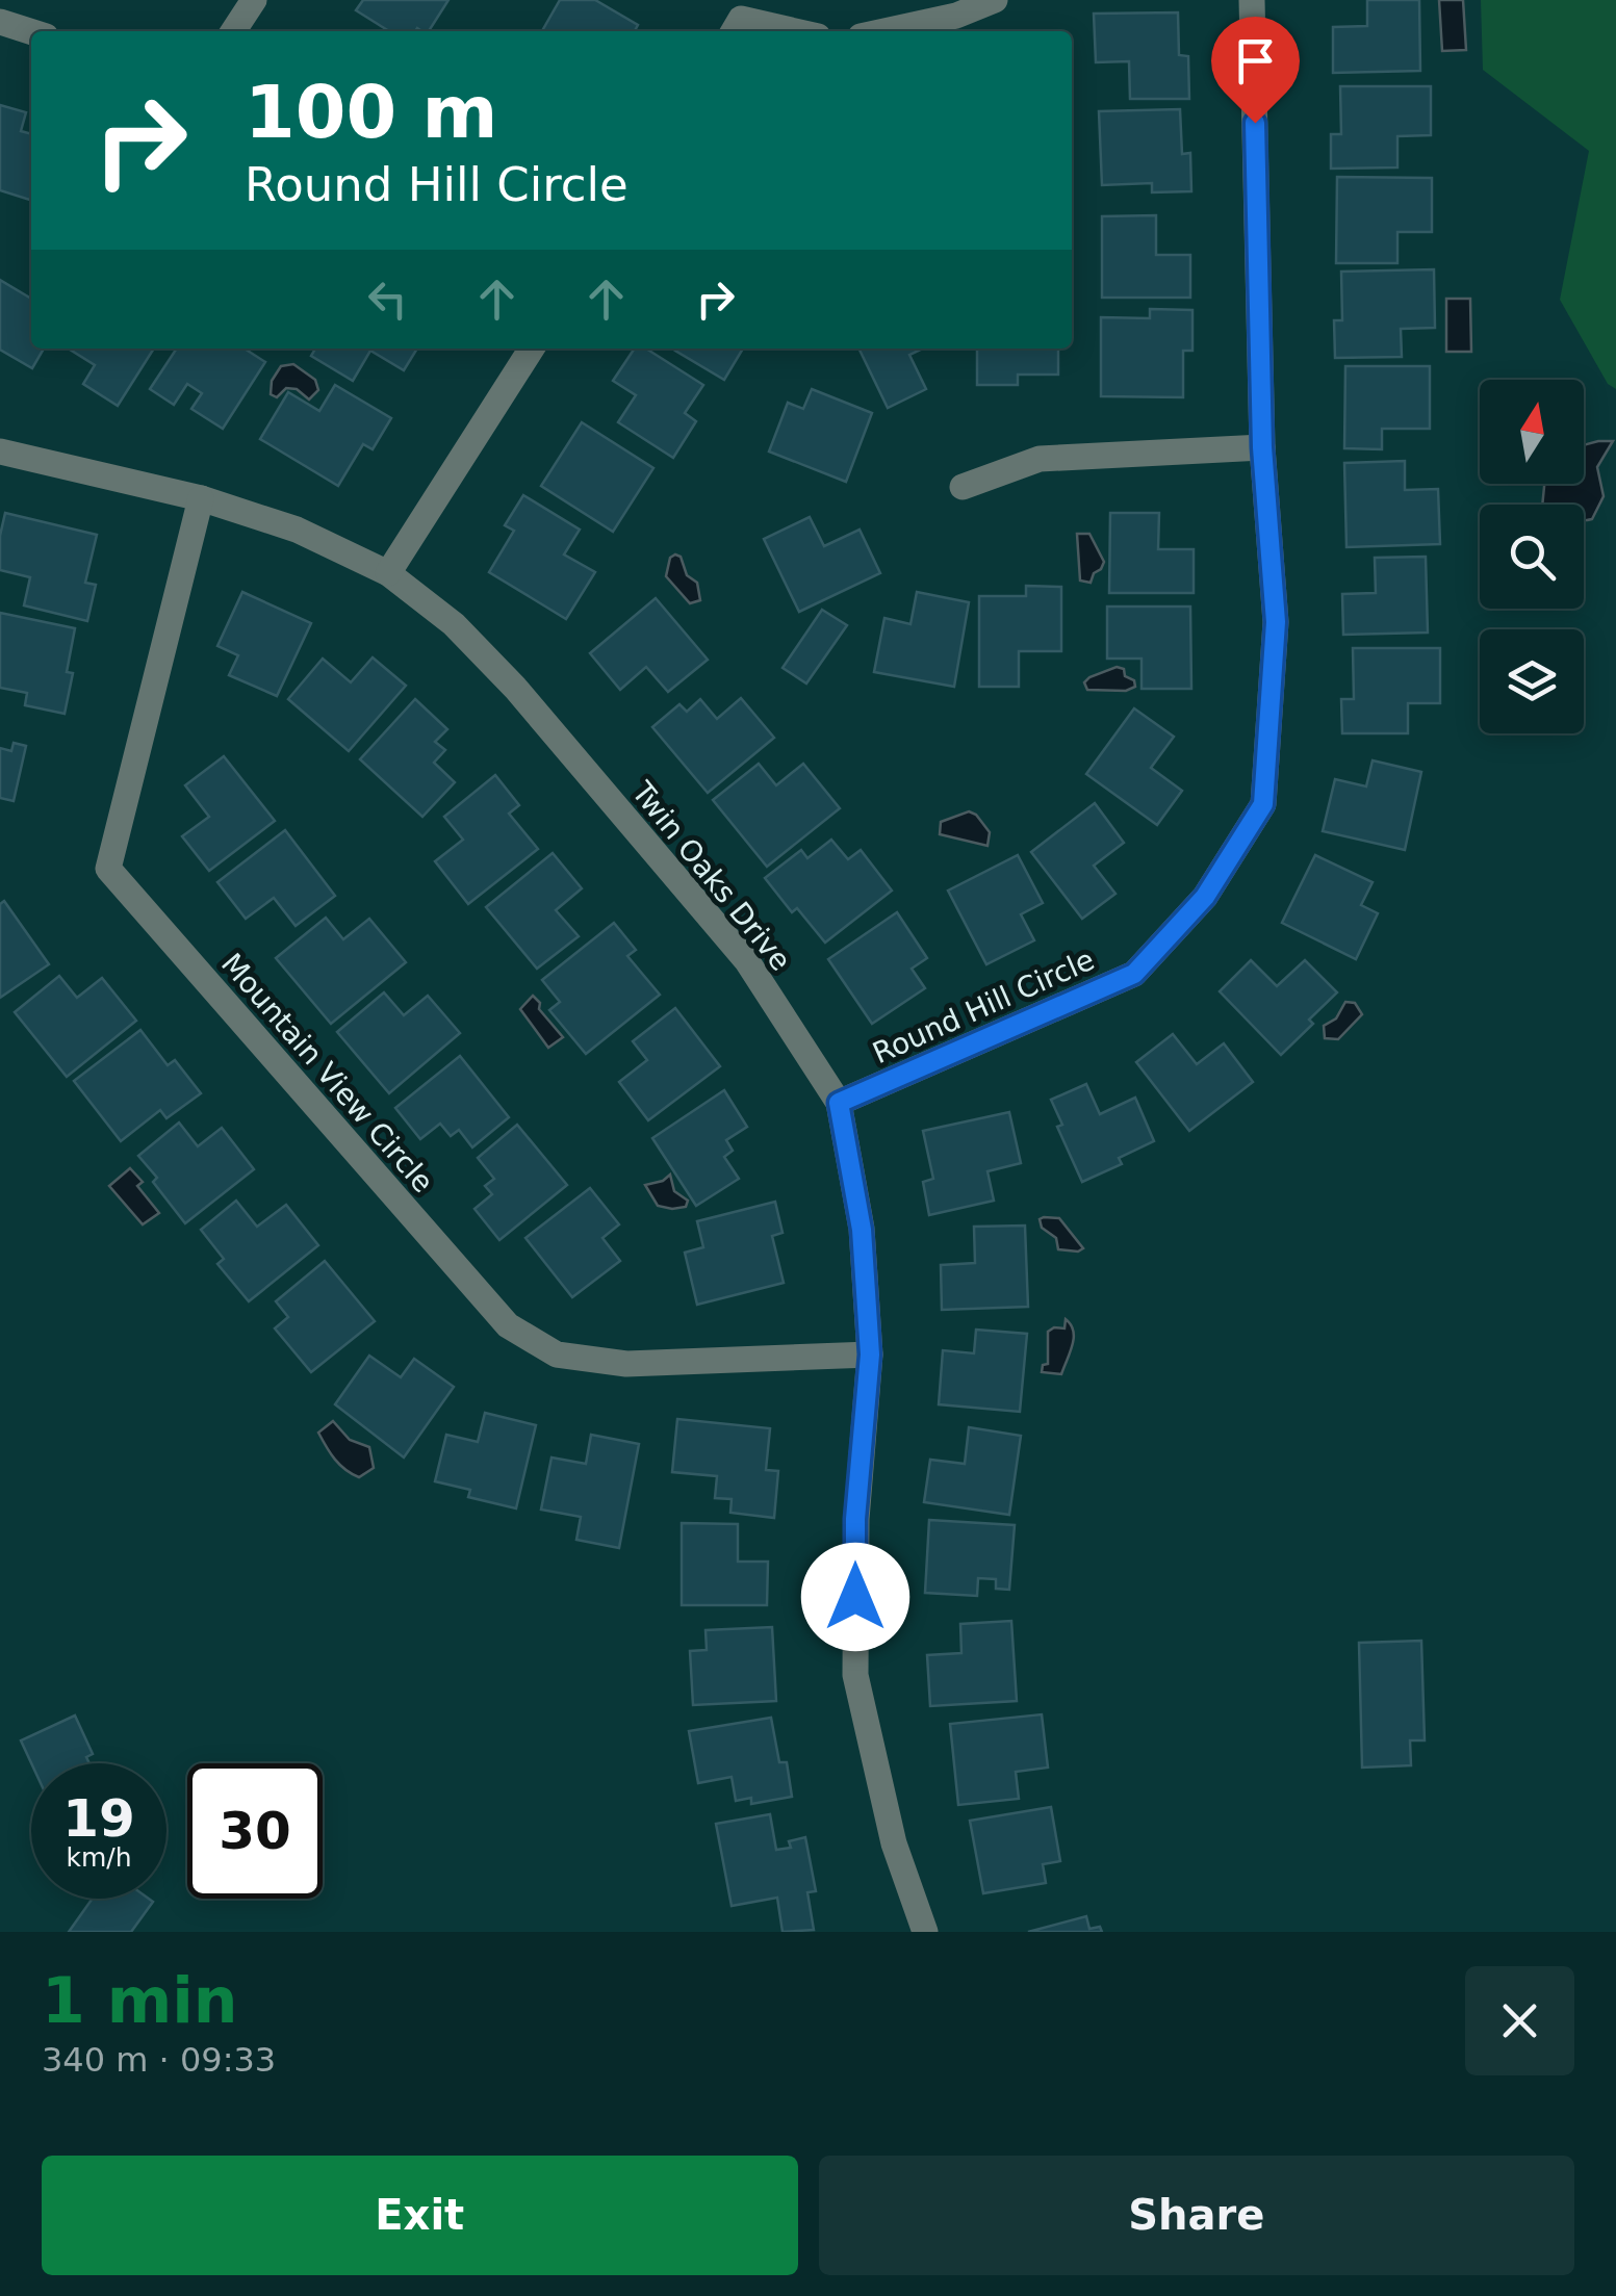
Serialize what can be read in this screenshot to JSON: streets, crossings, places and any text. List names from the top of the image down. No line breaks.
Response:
{"streets":{"street":["Twin Oaks Drive","Round Hill Circle","Mountain View Circle"]},"crossings":[["Twin Oaks Drive","Round Hill Circle"],["Twin Oaks Drive","Mountain View Circle"]],"north":"top","page":{"turn":["100 m","Round Hill Circle"],"speed":"19 km/h","limit":"30","heading":["1 min","340 m · 09:33"],"buttons":["Exit","Share"]}}
